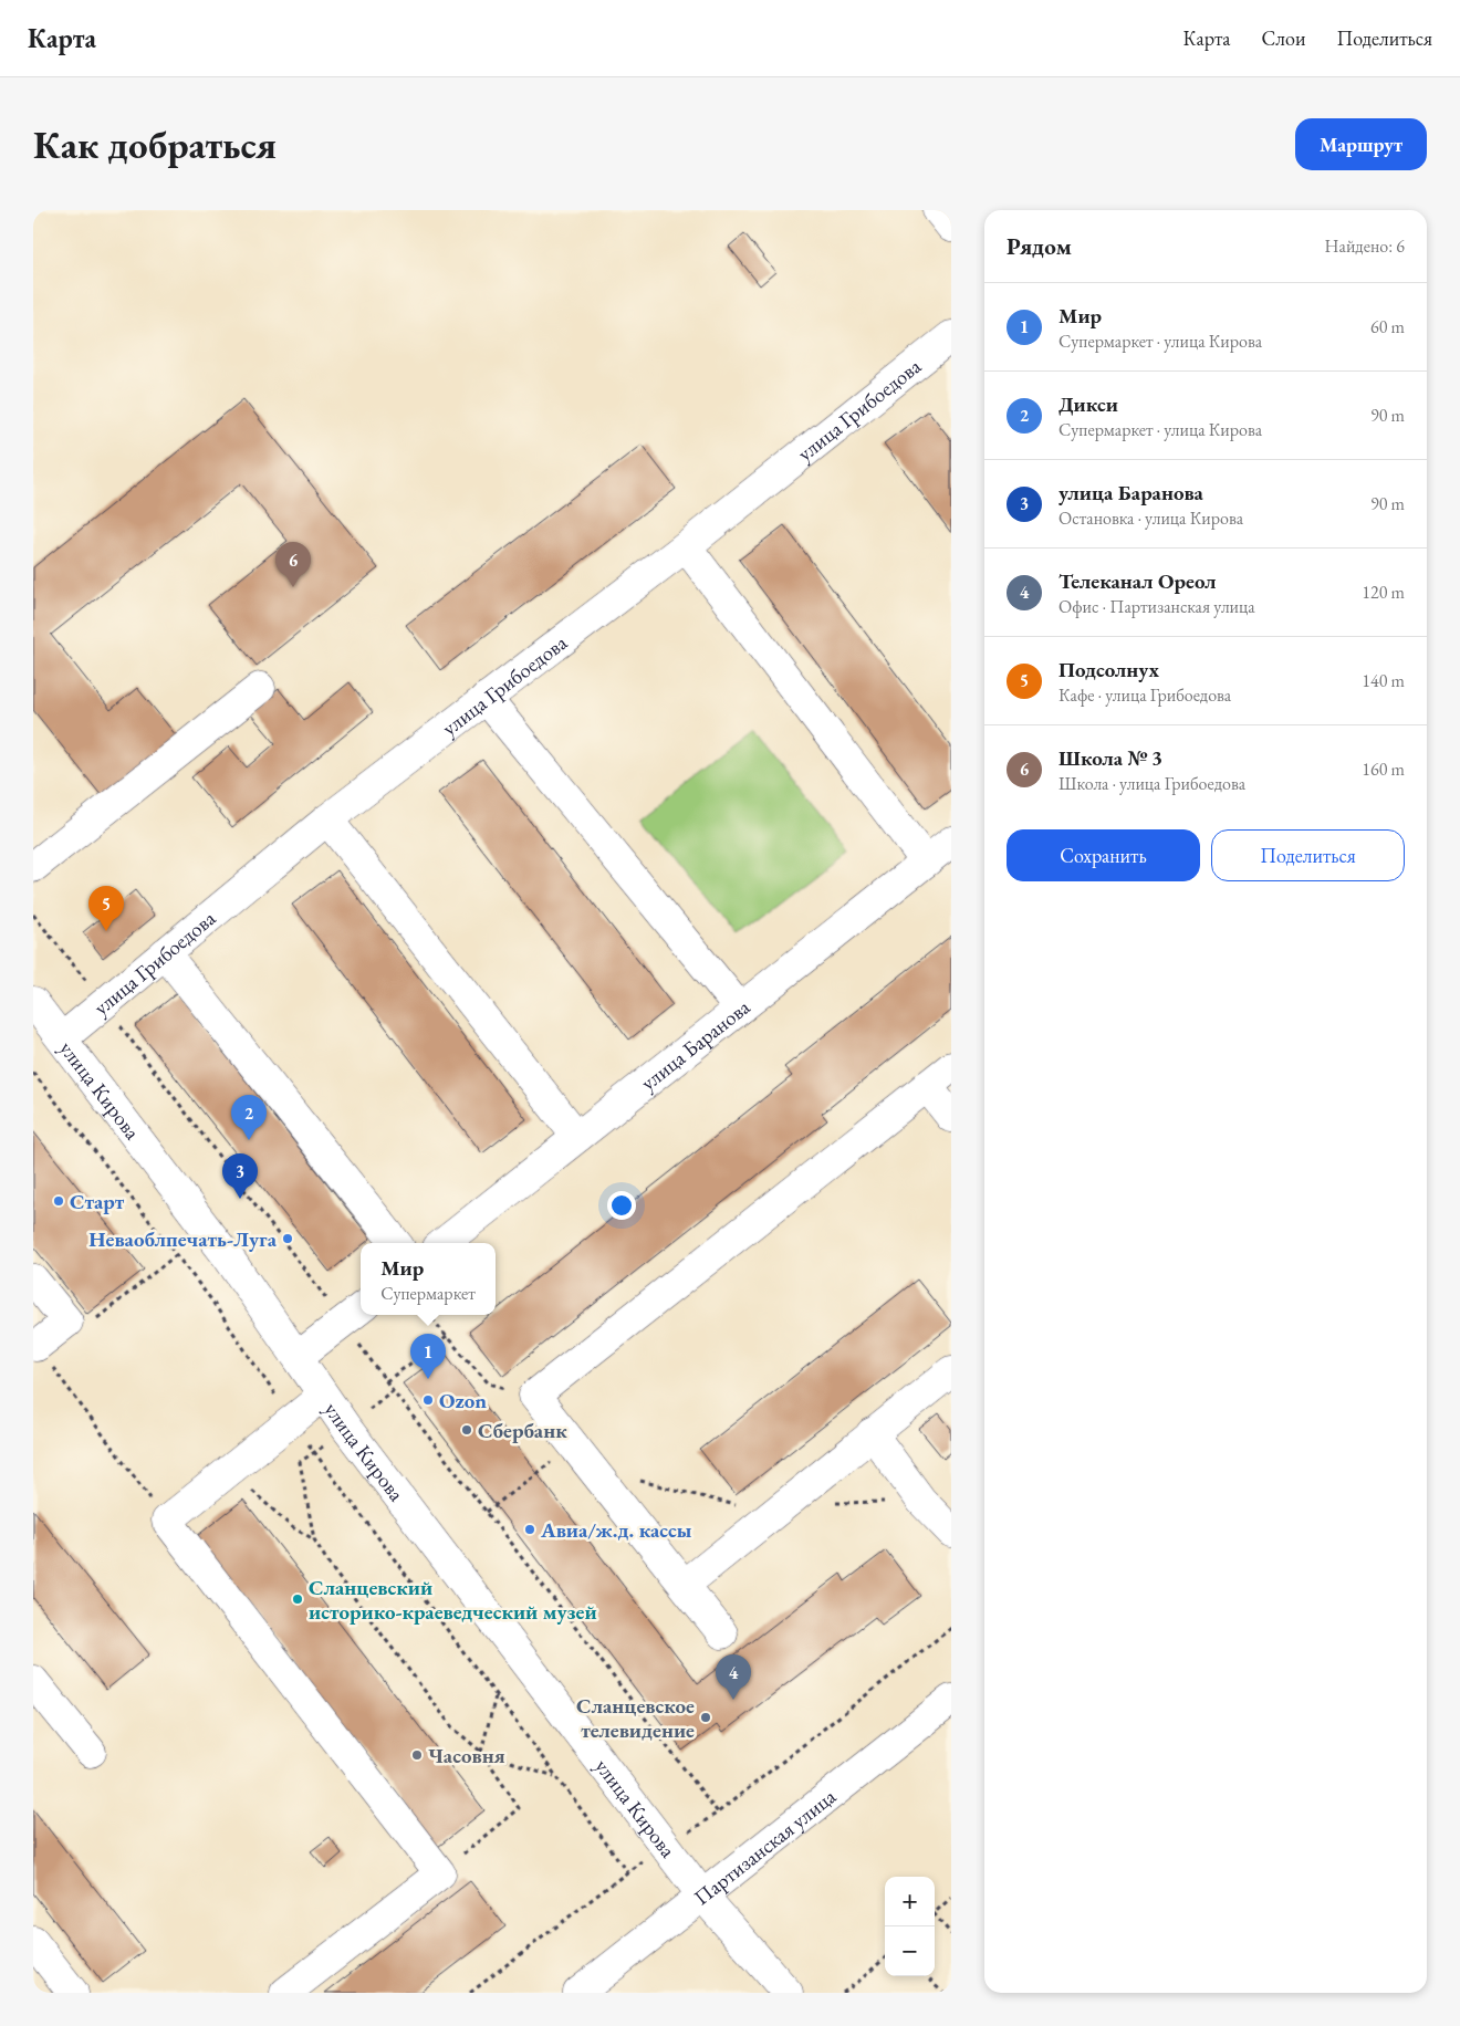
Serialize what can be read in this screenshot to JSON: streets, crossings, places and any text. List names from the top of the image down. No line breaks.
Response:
{"streets":{"street":["улица Грибоедова","улица Баранова","улица Кирова","Партизанская улица"]},"crossings":[["улица Грибоедова","улица Кирова"],["улица Кирова","Партизанская улица"]],"places":["Старт","Неваоблпечать-Луга","Ozon","Сбербанк","Авиа/ж.д. кассы","Сланцевский историко-краеведческий музей","Сланцевское телевидение","Часовня"],"page":{"header":"Карта","nav":["Карта","Слои","Поделиться"],"buttons":["Маршрут",["Сохранить","Поделиться"]],"title":"Как добраться","heading":["Рядом","Найдено: 6"],"list":[{"mark":"1","name":"Мир","note":"Супермаркет · улица Кирова","value":"60 m"},{"mark":"2","name":"Дикси","note":"Супермаркет · улица Кирова","value":"90 m"},{"mark":"3","name":"улица Баранова","note":"Остановка · улица Кирова","value":"90 m"},{"mark":"4","name":"Телеканал Ореол","note":"Офис · Партизанская улица","value":"120 m"},{"mark":"5","name":"Подсолнух","note":"Кафе · улица Грибоедова","value":"140 m"},{"mark":"6","name":"Школа № 3","note":"Школа · улица Грибоедова","value":"160 m"}],"pins":["6","5","2","3","1","4"],"popup":["Мир","Супермаркет"],"map_buttons":["+","−"]}}
